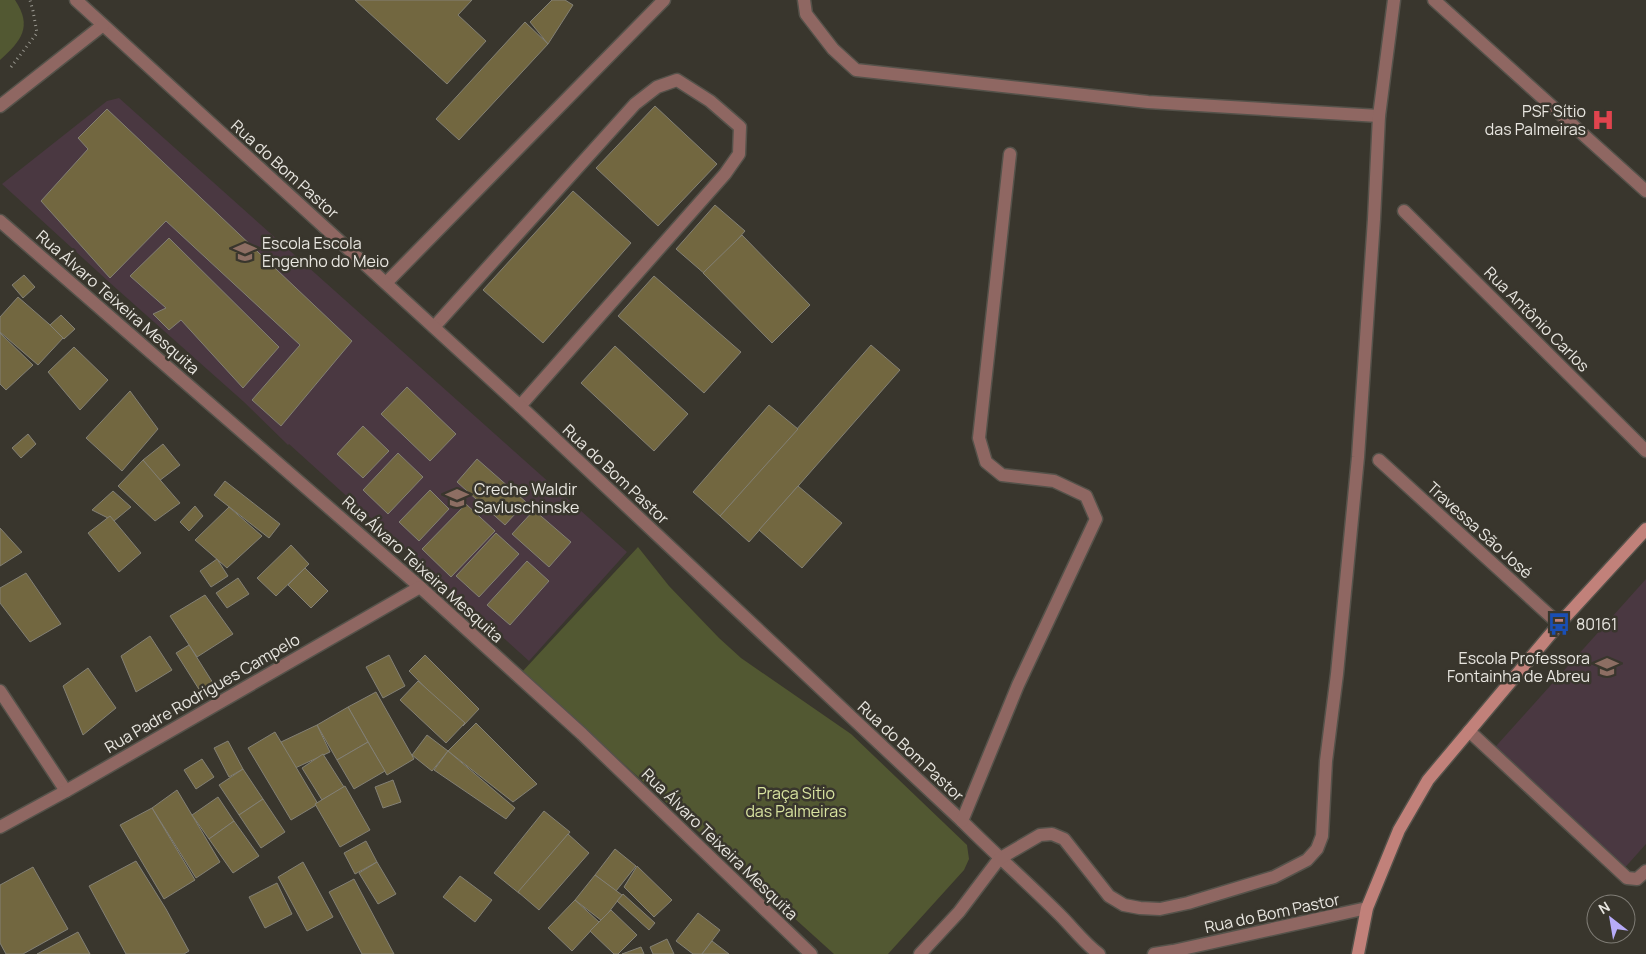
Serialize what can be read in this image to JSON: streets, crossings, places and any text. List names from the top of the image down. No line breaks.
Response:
{"streets":{"street":["Rua do Bom Pastor","Rua Álvaro Teixeira Mesquita","Rua Antônio Carlos","Travessa São José","Rua Padre Rodrigues Campelo"]},"crossings":[["Rua Álvaro Teixeira Mesquita","Rua Padre Rodrigues Campelo"]],"parks":["Praça Sítio das Palmeiras"],"places":{"hospital":["PSF Sítio das Palmeiras"],"school or university":["Escola Escola Engenho do Meio","Creche Waldir Savluschinske","Escola Professora Fontainha de Abreu"],"bus stop":["80161"]},"north":"top left"}
